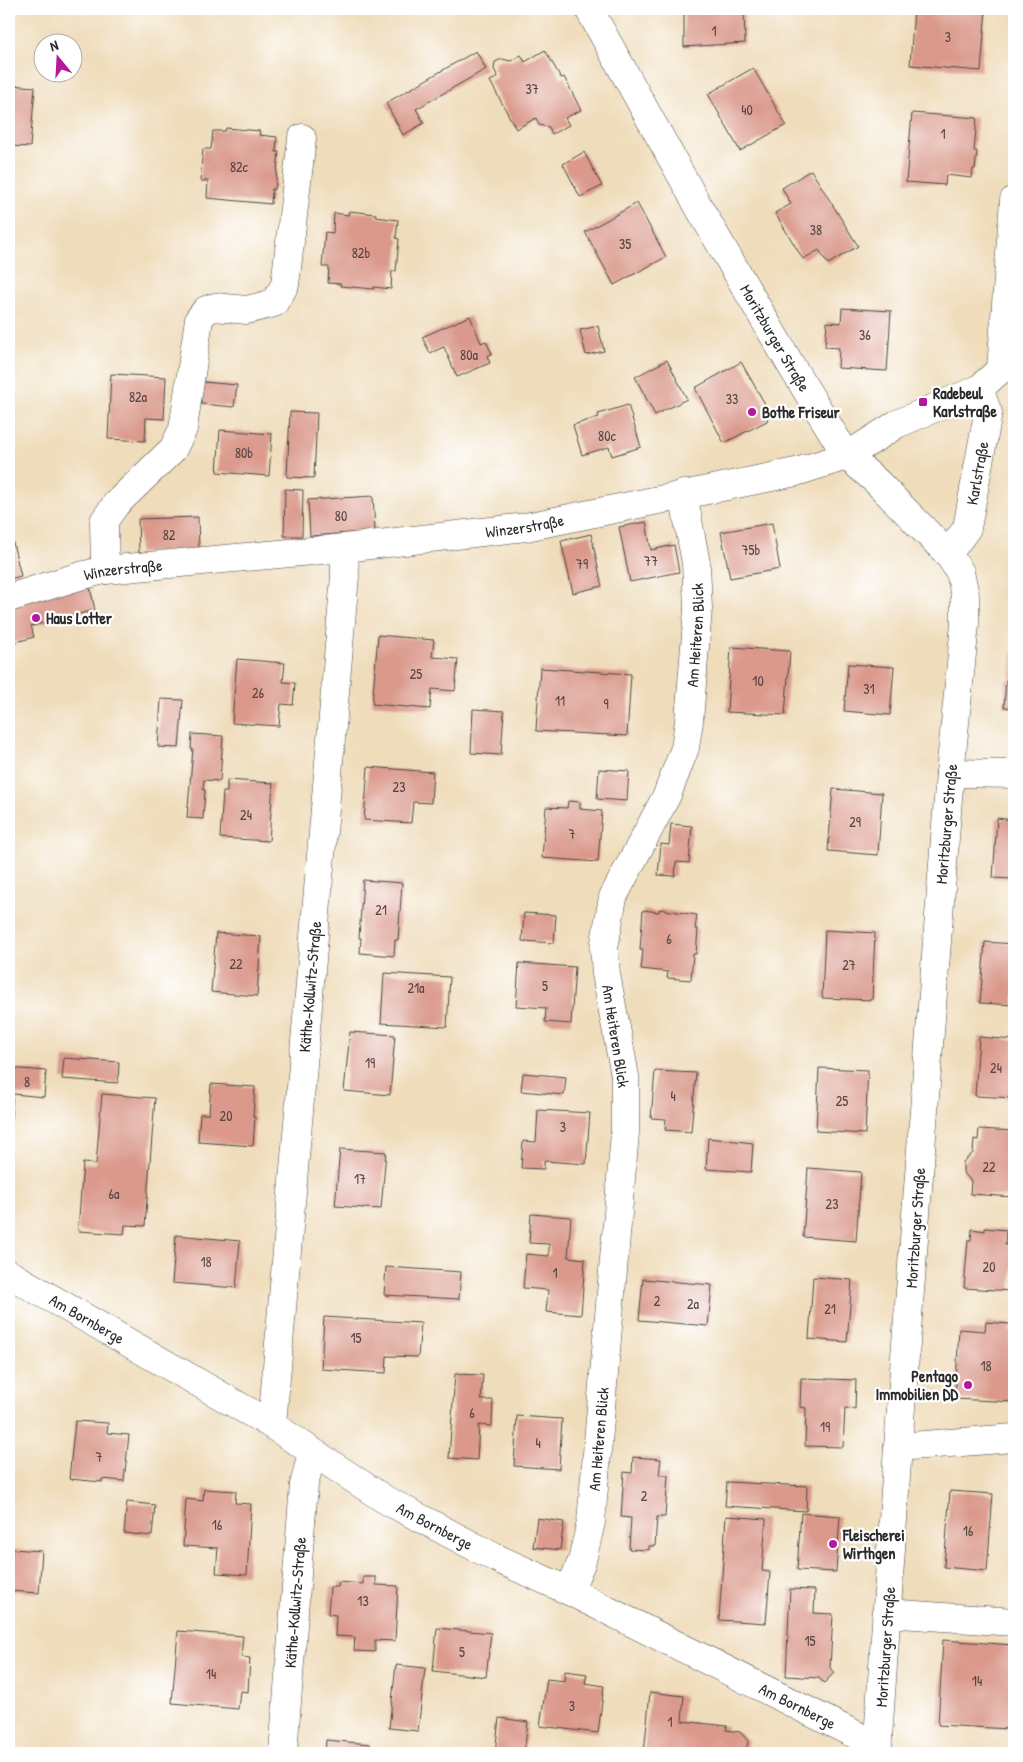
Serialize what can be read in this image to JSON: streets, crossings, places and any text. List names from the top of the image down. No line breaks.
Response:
{"streets":{"street":["Moritzburger Straße","Karlstraße","Winzerstraße","Am Heiteren Blick","Käthe-Kollwitz-Straße","Am Bornberge"]},"crossings":[["Moritzburger Straße","Karlstraße"],["Moritzburger Straße","Winzerstraße"],["Moritzburger Straße","Am Bornberge"],["Karlstraße","Winzerstraße"],["Winzerstraße","Am Heiteren Blick"],["Winzerstraße","Käthe-Kollwitz-Straße"],["Am Heiteren Blick","Am Bornberge"],["Käthe-Kollwitz-Straße","Am Bornberge"]],"places":{"transit":["Radebeul Karlstraße"],"other":["Bothe Friseur","Haus Lotter","Pentago Immobilien DD","Fleischerei Wirthgen"]},"house_numbers":["1","3","37","40","1","82c","38","35","82b","36","80a","82a","33","80c","80b","80","82","75b","77","79","25","10","31","26","11","9","23","24","29","7","21","6","22","27","5","21a","19","24","8","4","25","20","3","22","17","6a","23","18","20","1","2","2a","21","15","18","6","19","4","7","2","16","16","13","15","5","14","14","3","1"],"north":"top"}
